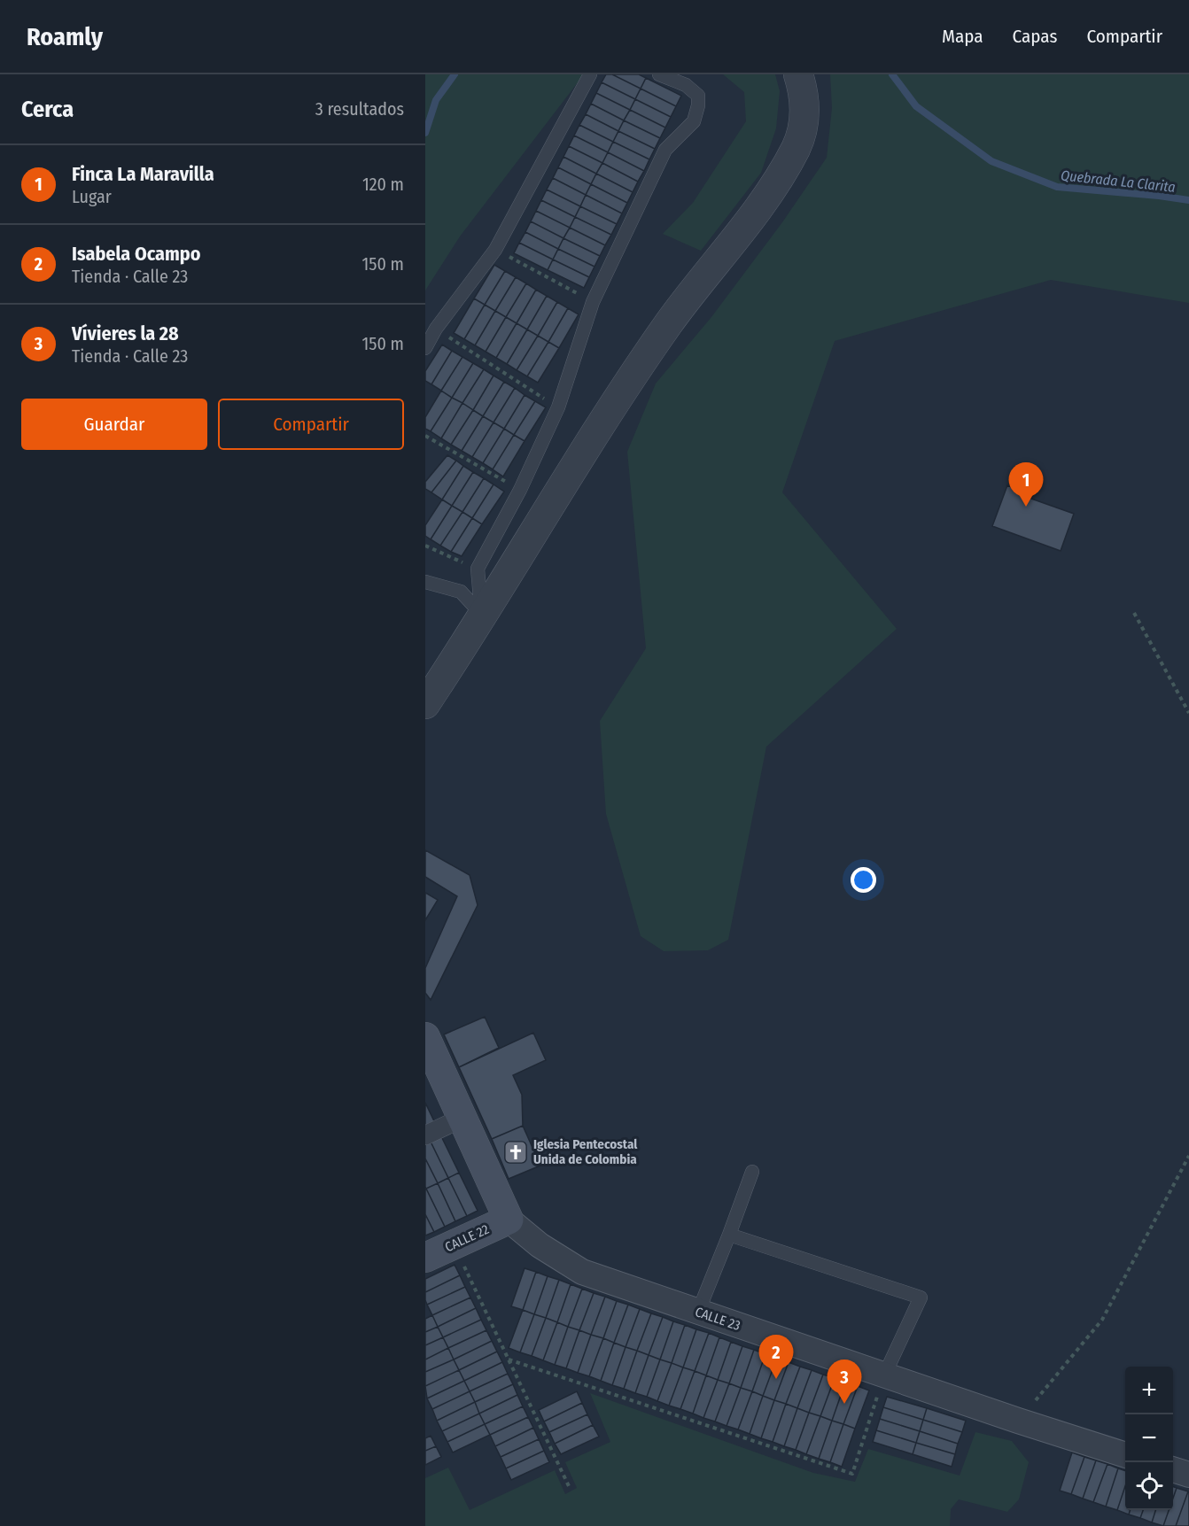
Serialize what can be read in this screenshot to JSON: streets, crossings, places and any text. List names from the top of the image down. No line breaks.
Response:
{"streets":{"main road":["CALLE 22","CALLE 23"]},"crossings":[["CALLE 22","CALLE 23"]],"water":["Quebrada La Clarita"],"places":{"church":["Iglesia Pentecostal Unida de Colombia"]},"page":{"header":"Roamly","nav":["Mapa","Capas","Compartir"],"heading":["Cerca","3 resultados"],"list":[{"mark":"1","name":"Finca La Maravilla","note":"Lugar","value":"120 m"},{"mark":"2","name":"Isabela Ocampo","note":"Tienda · Calle 23","value":"150 m"},{"mark":"3","name":"Vívieres la 28","note":"Tienda · Calle 23","value":"150 m"}],"buttons":["Guardar","Compartir"],"pins":["1","2","3"],"map_buttons":["+","−"]}}
